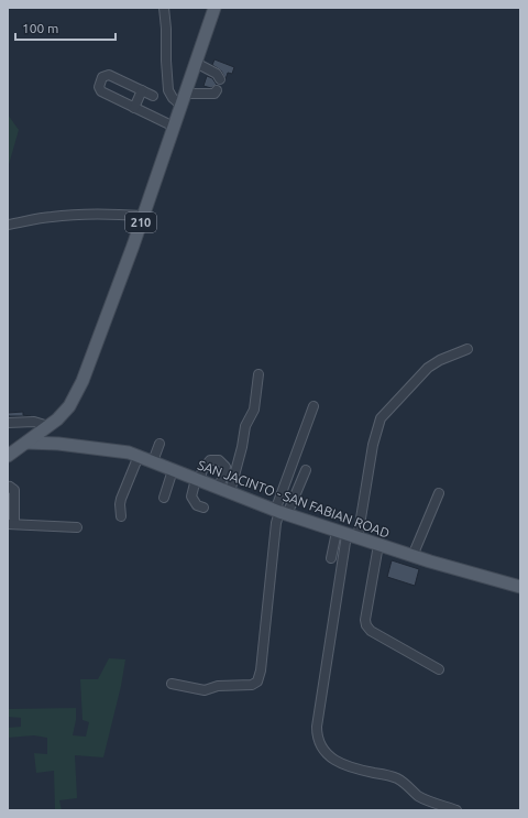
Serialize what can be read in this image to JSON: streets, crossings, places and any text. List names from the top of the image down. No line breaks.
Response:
{"streets":{"main road":["210","SAN JACINTO - SAN FABIAN ROAD"]},"crossings":[["210","SAN JACINTO - SAN FABIAN ROAD"]],"scale_bar":"100 m"}
